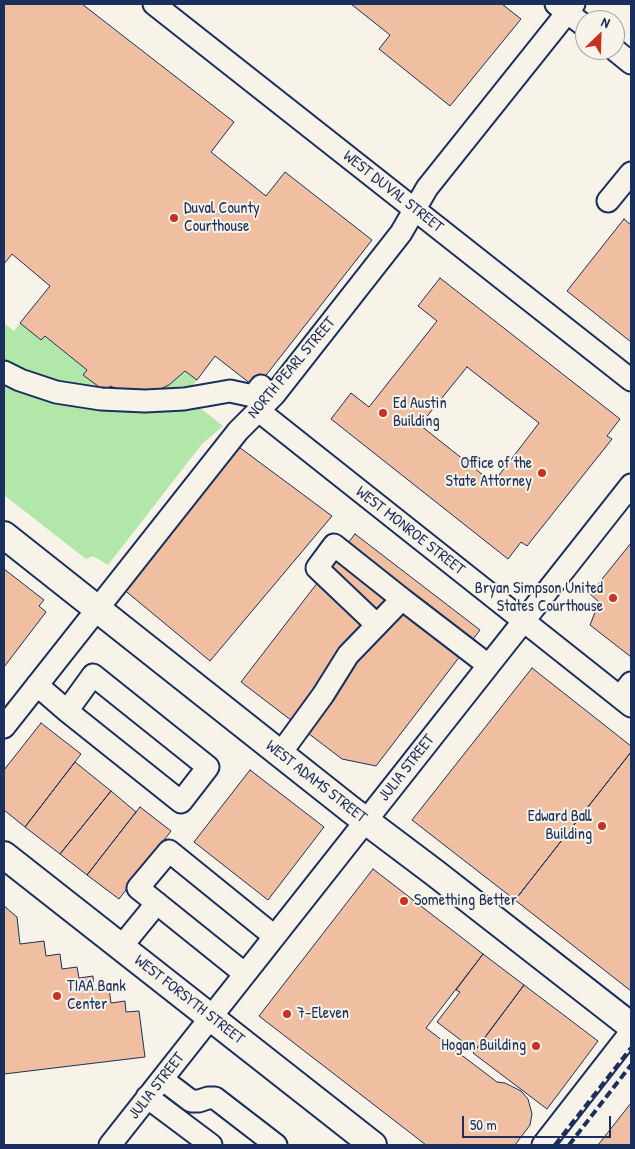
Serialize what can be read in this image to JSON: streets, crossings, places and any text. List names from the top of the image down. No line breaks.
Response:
{"streets":{"main road":["WEST ADAMS STREET","WEST FORSYTH STREET"],"street":["WEST DUVAL STREET","NORTH PEARL STREET","WEST MONROE STREET","JULIA STREET"]},"crossings":[["WEST DUVAL STREET","NORTH PEARL STREET"],["NORTH PEARL STREET","WEST MONROE STREET"],["NORTH PEARL STREET","WEST ADAMS STREET"],["WEST MONROE STREET","JULIA STREET"],["JULIA STREET","WEST ADAMS STREET"],["JULIA STREET","WEST FORSYTH STREET"]],"places":["Duval County Courthouse","Ed Austin Building","Office of the State Attorney","Bryan Simpson United States Courthouse","Edward Ball Building","Something Better","TIAA Bank Center","7-Eleven","Hogan Building"],"scale_bar":"50 m","north":"top right"}
